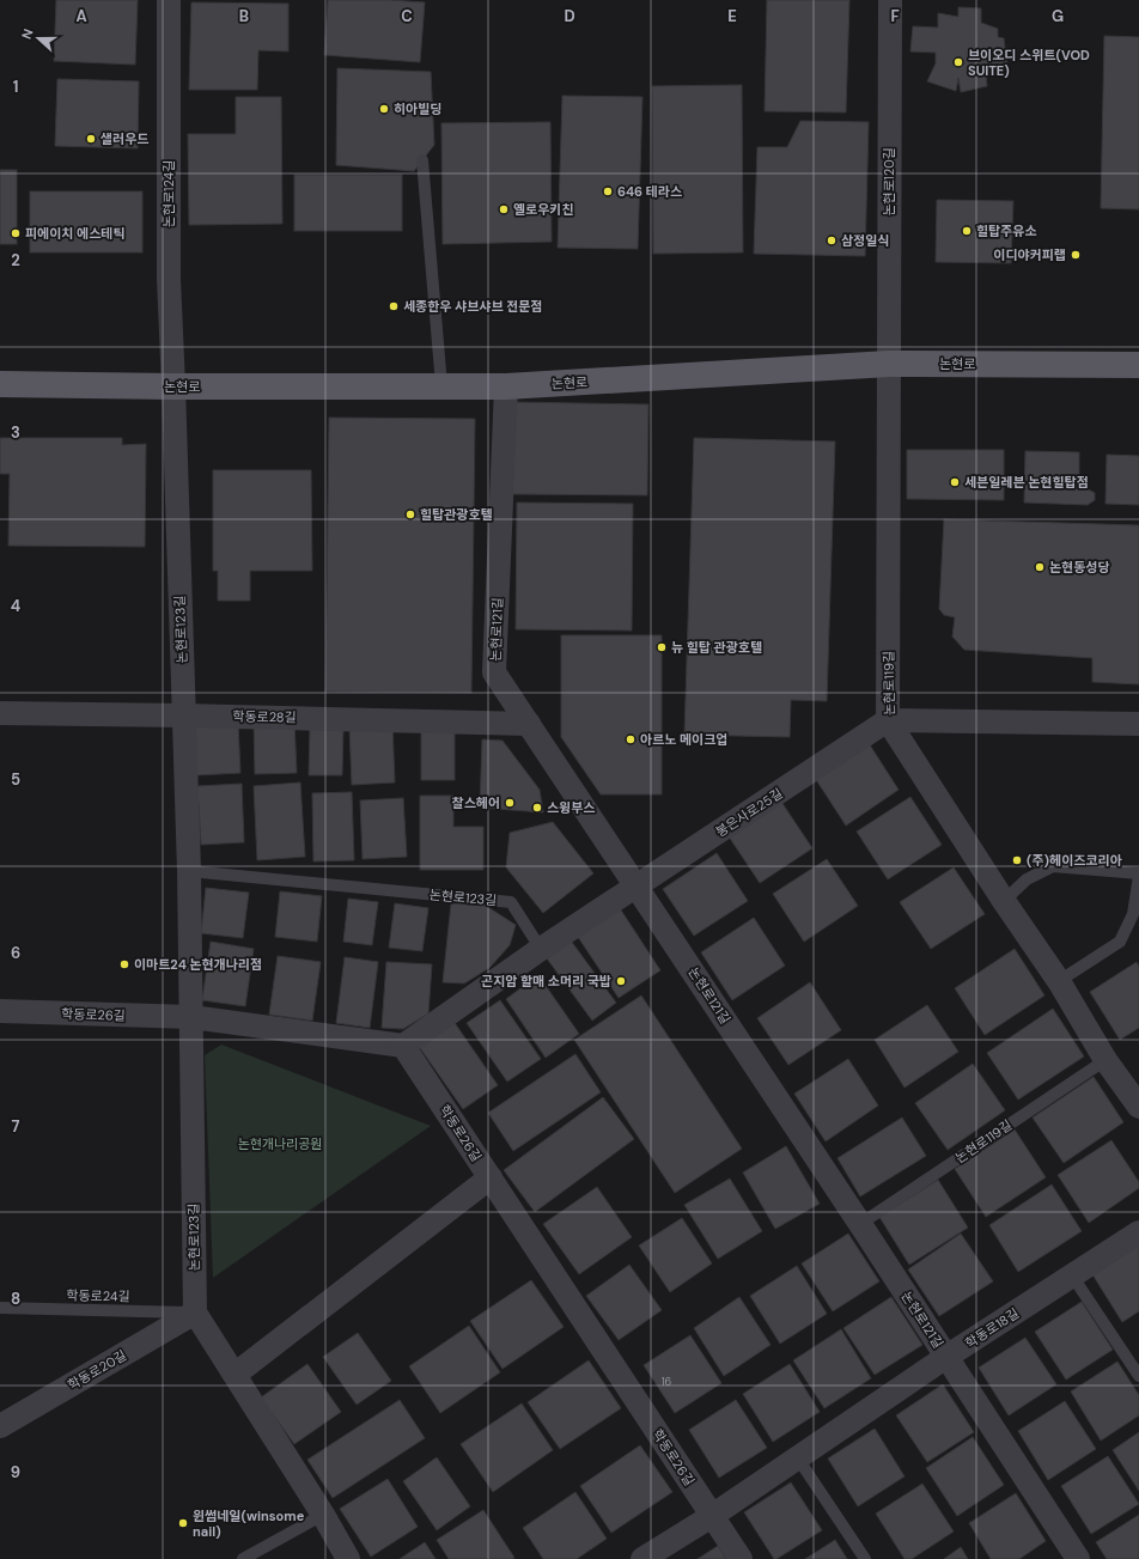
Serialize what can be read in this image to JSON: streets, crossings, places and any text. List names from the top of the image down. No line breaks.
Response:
{"streets":{"main road":["논현로"],"street":["논현로120길","논현로124길","논현로123길","논현로121길","논현로119길","학동로28길","봉은사로25길","학동로26길","학동로18길","학동로20길"],"lane":["학동로24길"]},"crossings":[["논현로120길","논현로"],["논현로120길","논현로119길"],["논현로124길","논현로"],["논현로124길","논현로123길"],["논현로","논현로123길"],["논현로","논현로121길"],["논현로","논현로119길"],["논현로123길","학동로28길"],["논현로123길","봉은사로25길"],["논현로123길","학동로26길"],["논현로123길","학동로24길"],["논현로123길","학동로20길"],["논현로121길","논현로119길"],["논현로121길","학동로28길"],["논현로121길","봉은사로25길"],["논현로121길","학동로18길"],["논현로119길","봉은사로25길"],["봉은사로25길","학동로26길"],["학동로26길","학동로18길"],["학동로24길","학동로20길"]],"parks":["논현개나리공원"],"places":["브이오디 스위트(VOD SUITE)","히아빌딩","샐러우드","646 테라스","옐로우키친","힐탑주유소","피에이치 에스테틱","삼정일식","이디야커피랩","세종한우 샤브샤브 전문점","세븐일레븐 논현힐탑점","힐탑관광호텔","논현동성당","뉴 힐탑 관광호텔","아르노 메이크업","찰스헤어","스윙부스","(주)헤이즈코리아","이마트24 논현개나리점","곤지암 할매 소머리 국밥","윈썸네일(winsome nail)"],"house_numbers":["16"],"north":"left","grid":{"columns":["A","B","C","D","E","F","G"],"rows":["1","2","3","4","5","6","7","8","9"]}}
